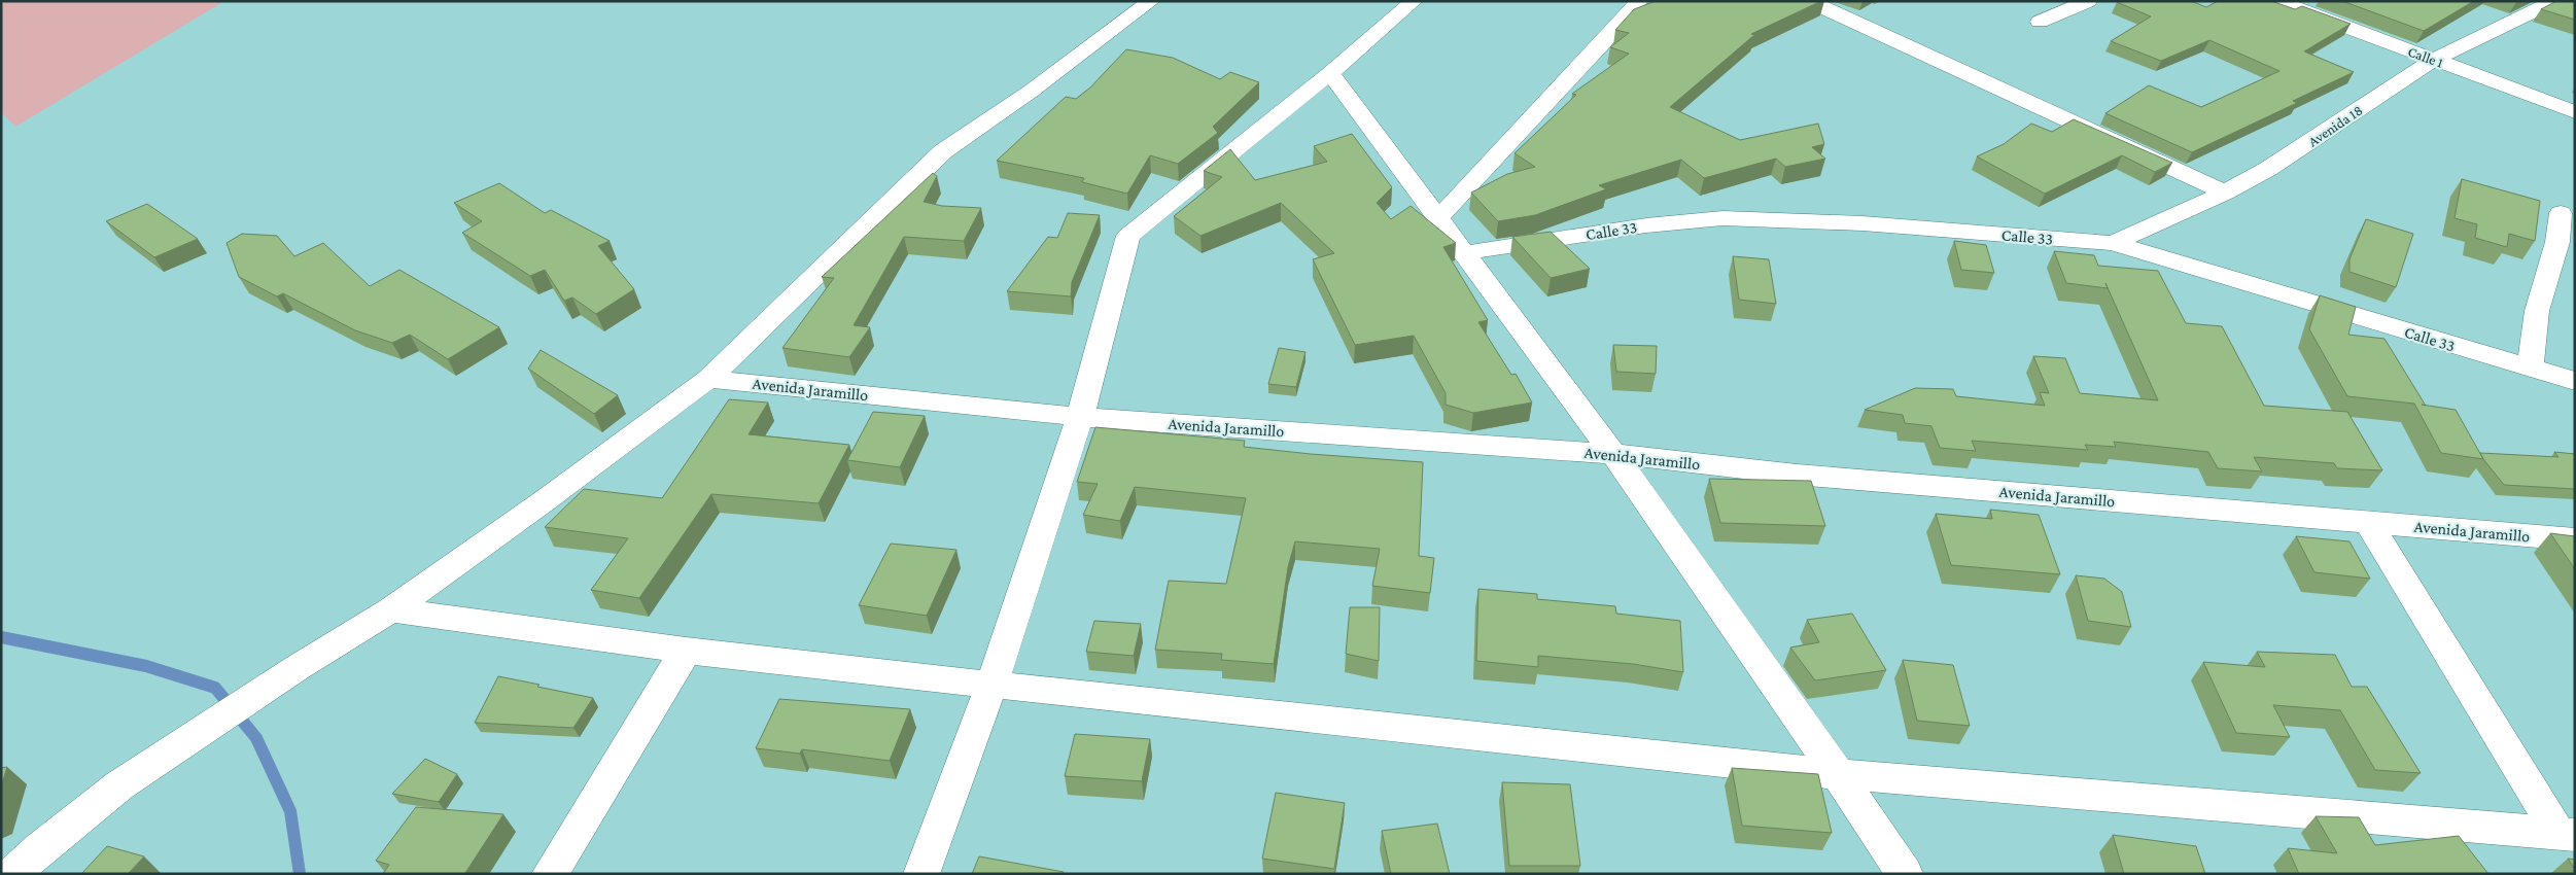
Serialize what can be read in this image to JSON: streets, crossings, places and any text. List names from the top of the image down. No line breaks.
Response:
{"streets":{"street":["Calle 1","Avenida 18","Calle 33","Avenida Jaramillo"]},"crossings":[["Calle 1","Avenida 18"],["Avenida 18","Calle 33"]]}
